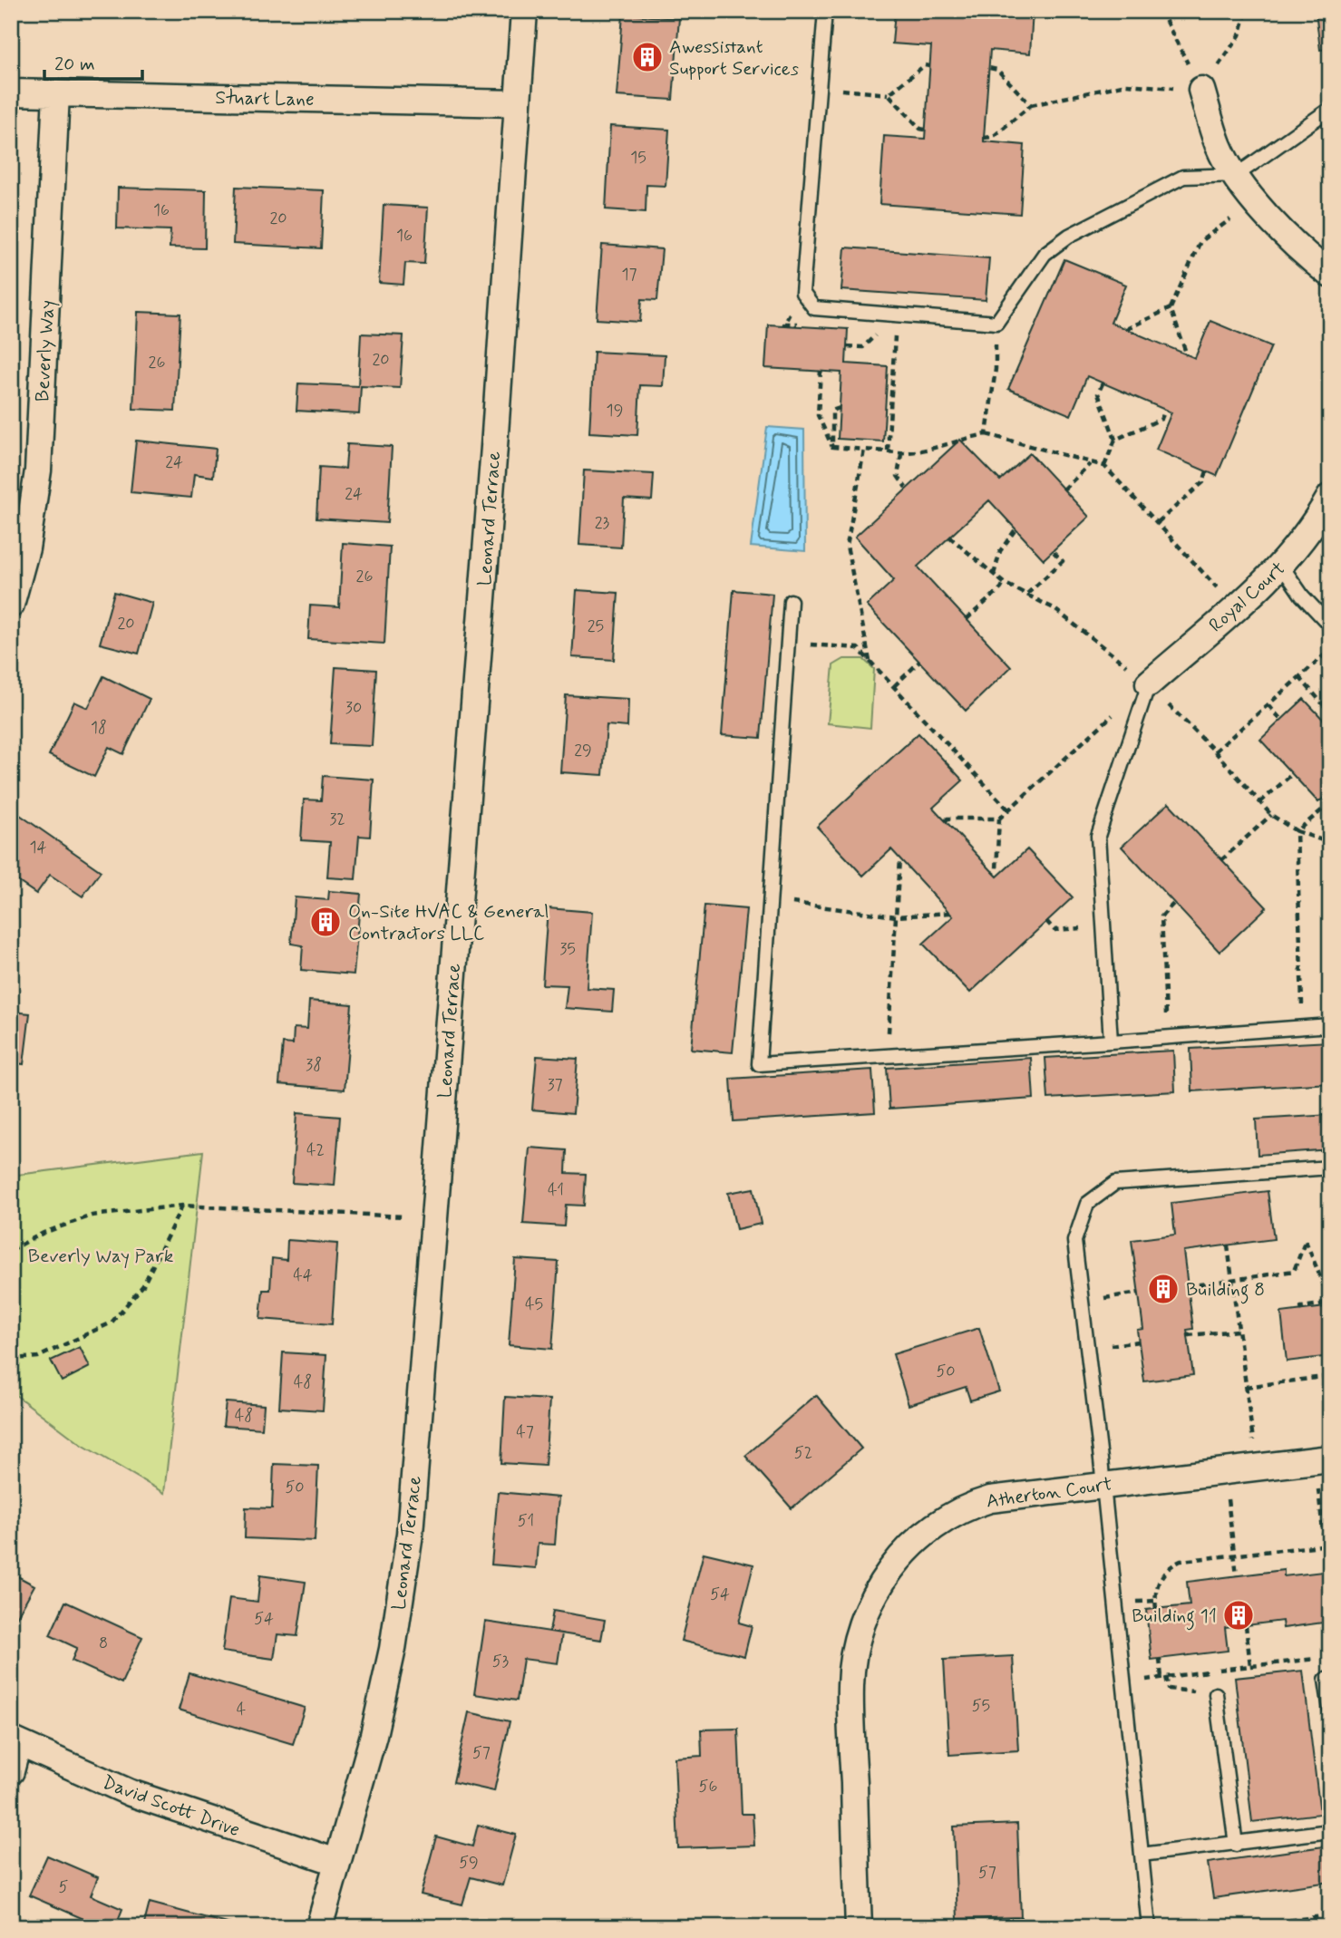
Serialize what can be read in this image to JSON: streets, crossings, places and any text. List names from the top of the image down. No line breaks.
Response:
{"streets":{"street":["Stuart Lane","Beverly Way","Leonard Terrace","Royal Court","Atherton Court","David Scott Drive"]},"crossings":[["Stuart Lane","Beverly Way"],["Stuart Lane","Leonard Terrace"],["Leonard Terrace","David Scott Drive"]],"parks":["Beverly Way Park"],"places":{"building":["Awessistant Support Services","On-Site HVAC & General Contractors LLC","Building 8","Building 11"]},"house_numbers":["15","16","20","16","17","20","26","19","24","24","23","26","20","25","30","18","29","32","14","35","38","37","42","41","44","45","50","48","48","47","52","50","51","54","54","8","53","55","4","57","56","59","57","5"],"scale_bar":"20 m"}
